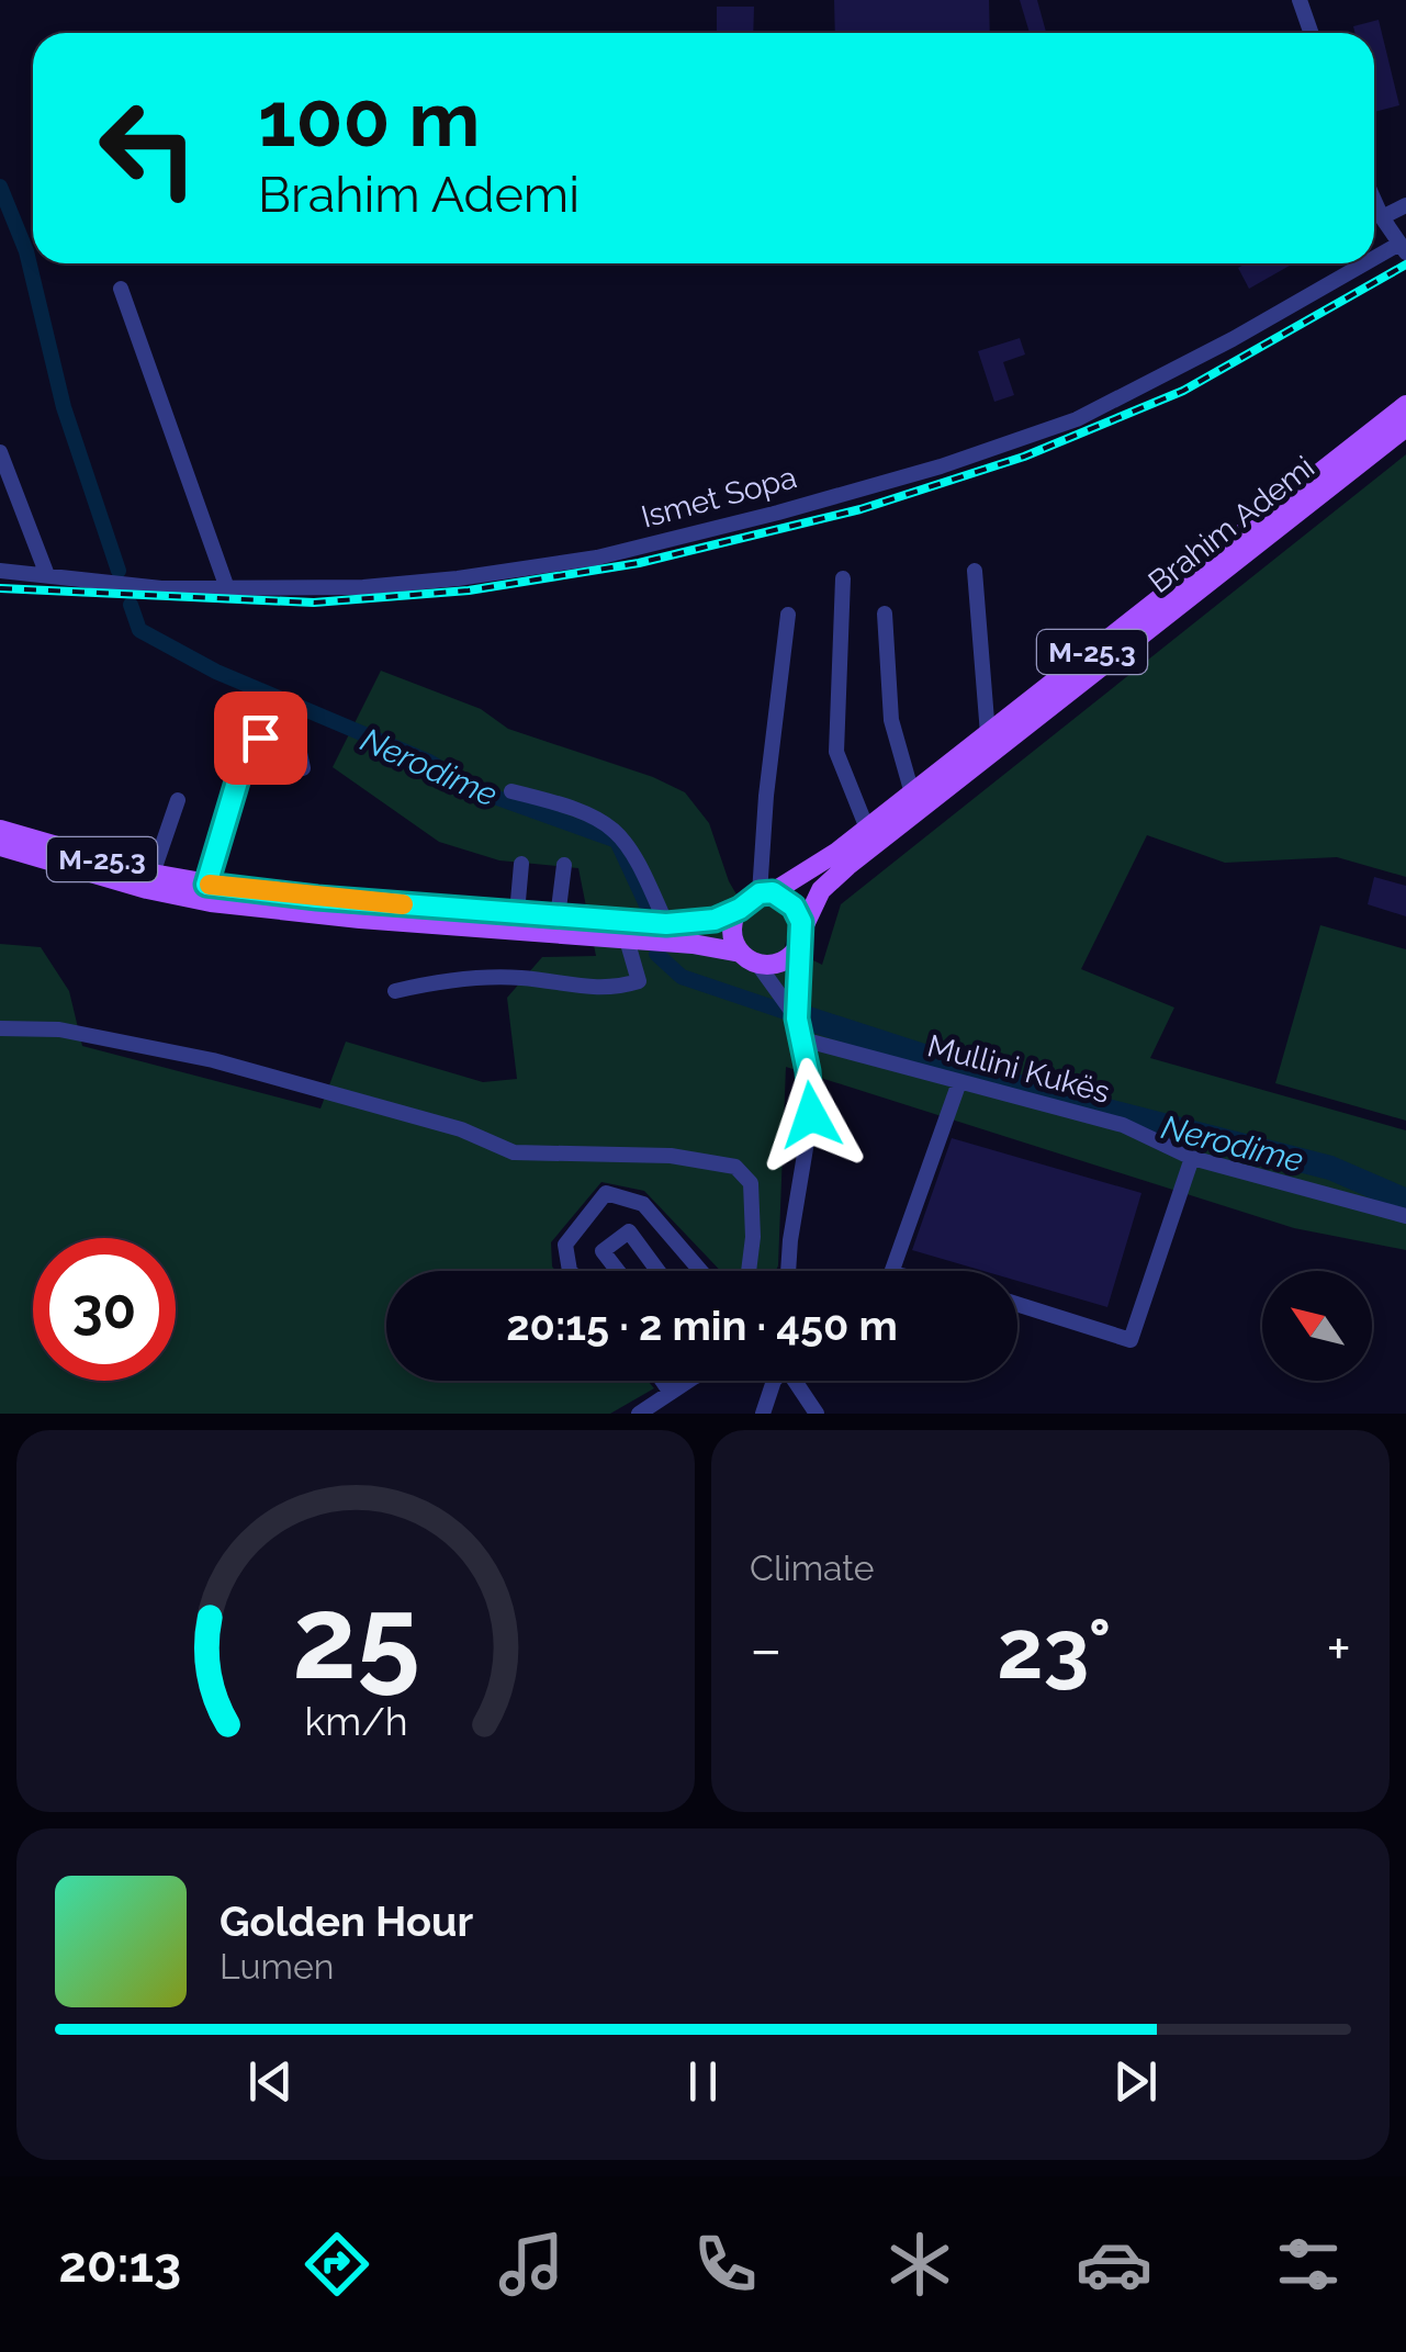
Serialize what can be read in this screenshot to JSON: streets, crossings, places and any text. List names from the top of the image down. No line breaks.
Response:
{"streets":{"main road":["Brahim Ademi","M-25.3"],"street":["Ismet Sopa","Mullini Kukës"]},"crossings":[["Brahim Ademi","M-25.3"]],"water":["Nerodime"],"north":"top left","page":{"turn":["100 m","Brahim Ademi"],"limit":"30","trip":"20:15 · 2 min · 450 m","tile":"Climate","heat":["−","23°","+"],"song":["Golden Hour","Lumen"],"tabs":"20:13","gauge":["25","km/h"]}}
